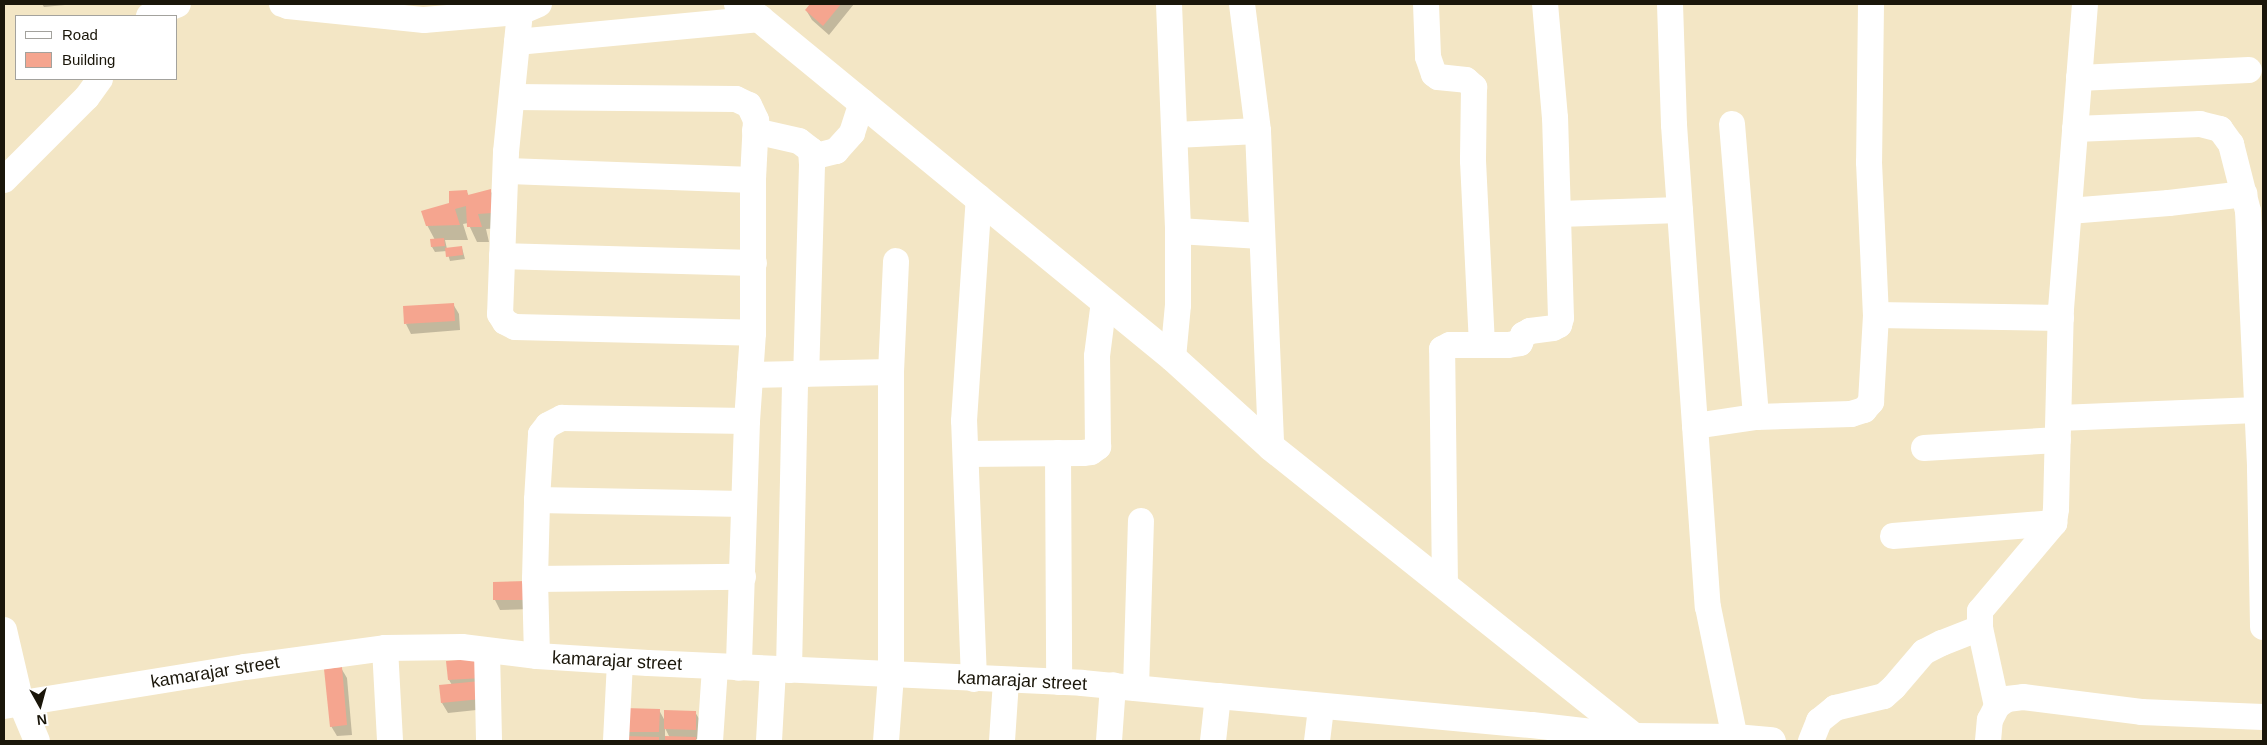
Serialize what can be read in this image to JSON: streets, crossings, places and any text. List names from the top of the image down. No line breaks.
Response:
{"streets":{"street":["kamarajar street"]},"legend":["Road","Building"],"north":"bottom"}
